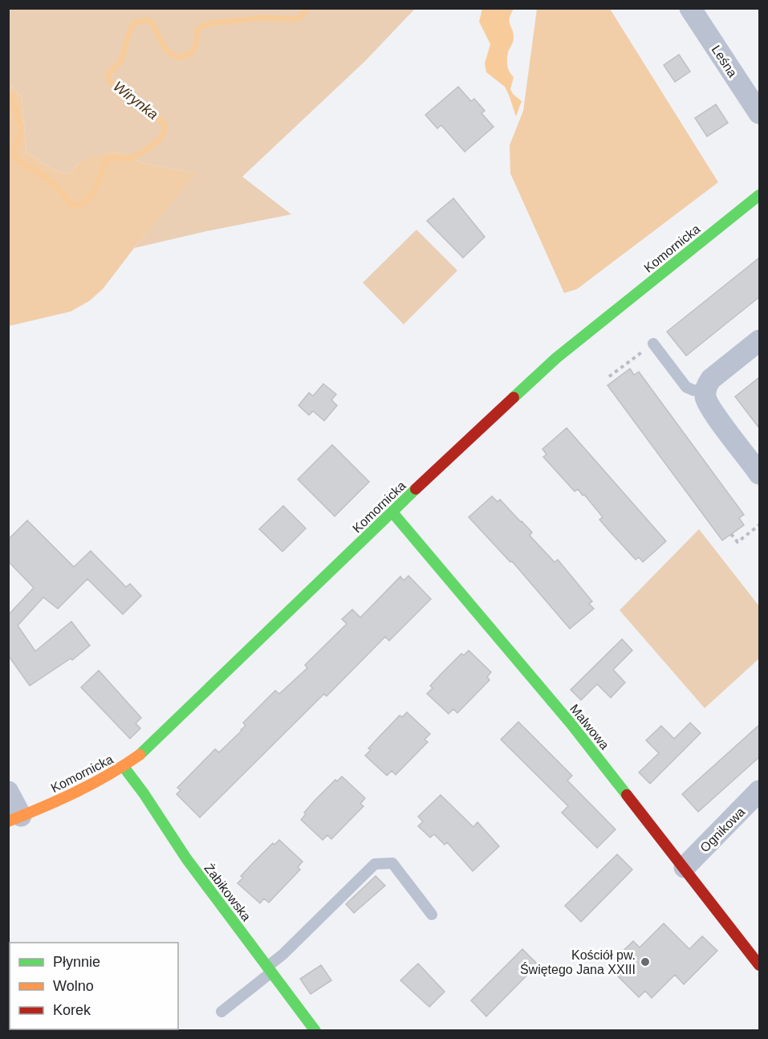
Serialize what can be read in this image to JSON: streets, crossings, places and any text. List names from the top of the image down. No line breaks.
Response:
{"streets":{"street":["Leśna","Komornicka","Malwowa","Ognikowa","Żabikowska"]},"crossings":[["Komornicka","Malwowa"],["Komornicka","Żabikowska"],["Malwowa","Ognikowa"]],"water":["Wirynka"],"places":["Kościół pw. Świętego Jana XXIII"],"legend":["Płynnie","Wolno","Korek"]}
